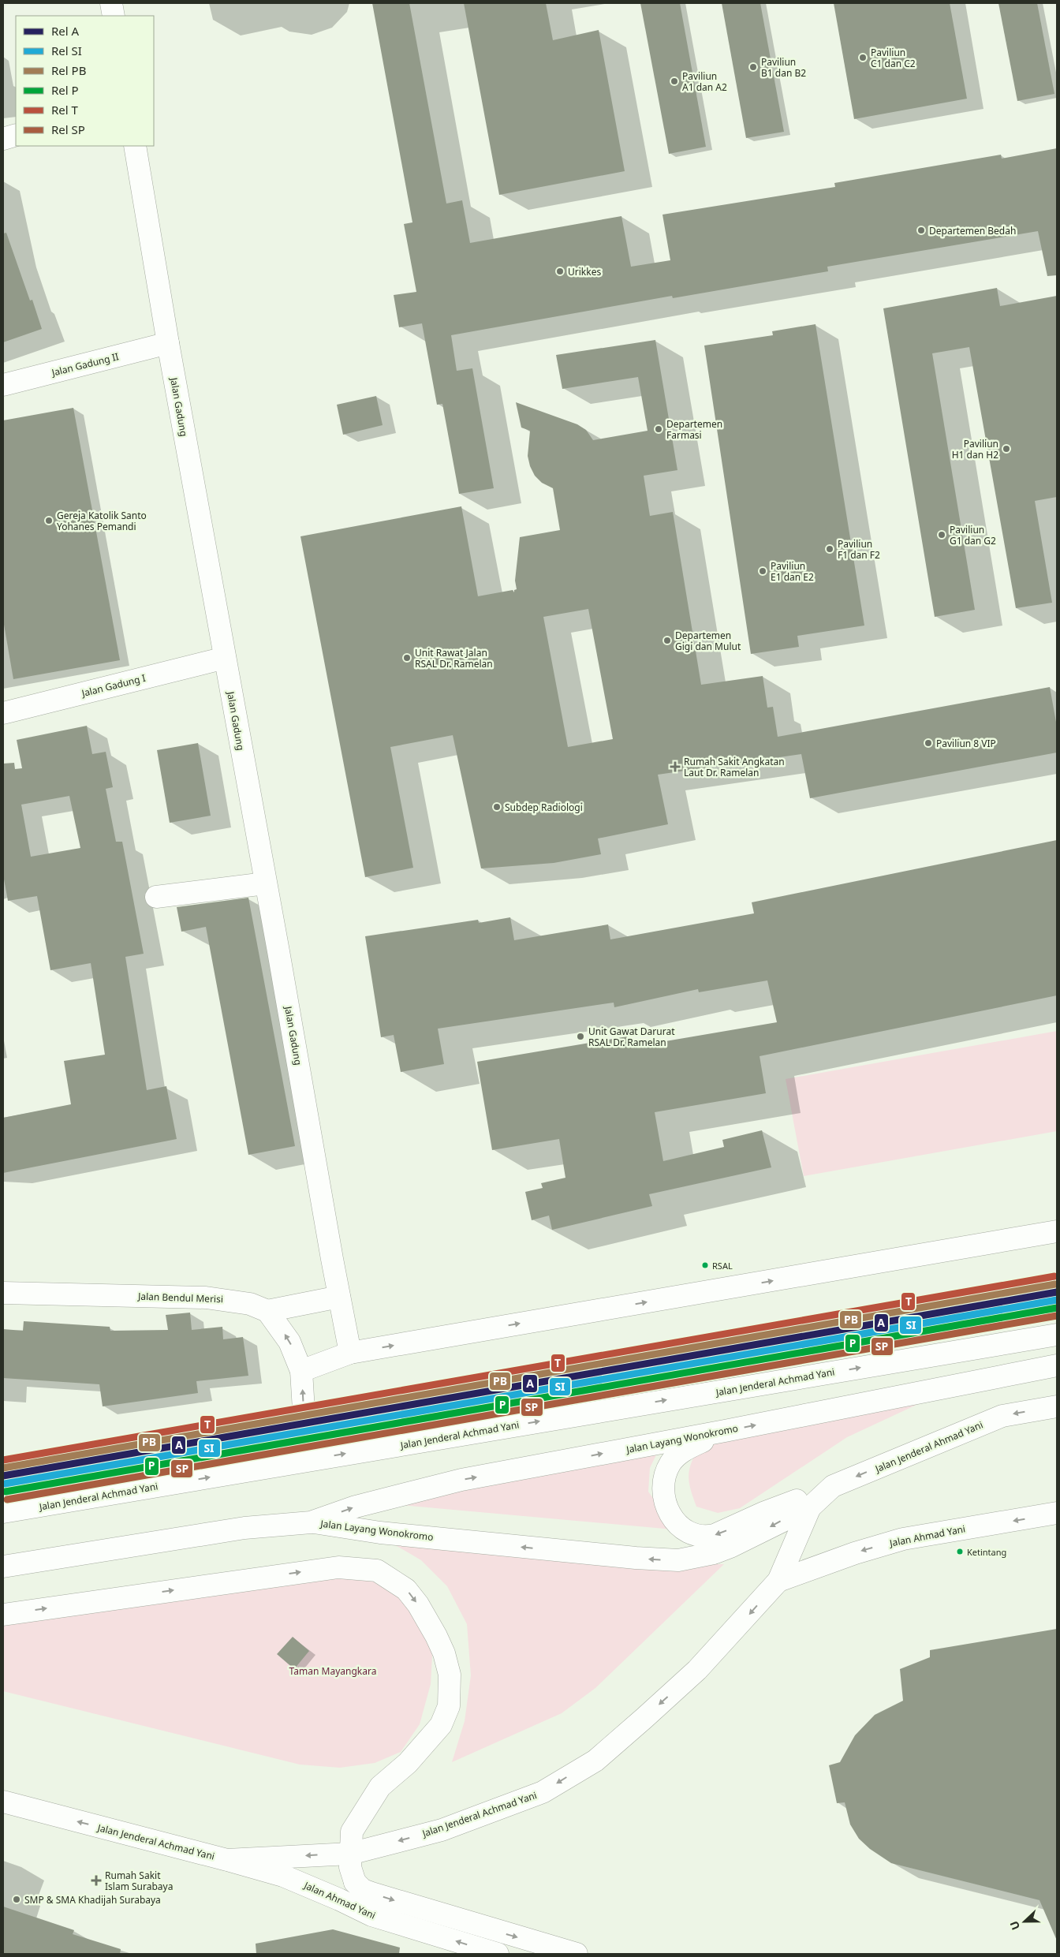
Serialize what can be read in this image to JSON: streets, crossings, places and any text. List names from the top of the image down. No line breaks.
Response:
{"streets":{"main road":["Jalan Gadung II","Jalan Gadung","Jalan Gadung I","Jalan Bendul Merisi","Jalan Jenderal Achmad Yani","Jalan Layang Wonokromo","Jalan Jenderal Ahmad Yani","Jalan Ahmad Yani"]},"crossings":[["Jalan Gadung II","Jalan Gadung"],["Jalan Gadung","Jalan Gadung I"],["Jalan Jenderal Achmad Yani","Jalan Layang Wonokromo"],["Jalan Jenderal Achmad Yani","Jalan Jenderal Ahmad Yani"],["Jalan Jenderal Achmad Yani","Jalan Ahmad Yani"],["Jalan Layang Wonokromo","Jalan Jenderal Ahmad Yani"]],"parks":["Taman Mayangkara"],"places":{"other":["Paviliun C1 dan C2","Paviliun B1 dan B2","Paviliun A1 dan A2","Departemen Bedah","Urikkes","Departemen Farmasi","Paviliun H1 dan H2","Gereja Katolik Santo Yohanes Pemandi","Paviliun G1 dan G2","Paviliun F1 dan F2","Paviliun E1 dan E2","Departemen Gigi dan Mulut","Unit Rawat Jalan RSAL Dr. Ramelan","Paviliun 8 VIP","Subdep Radiologi","Unit Gawat Darurat RSAL Dr. Ramelan","RSAL","Ketintang","SMP & SMA Khadijah Surabaya"],"health":["Rumah Sakit Angkatan Laut Dr. Ramelan","Rumah Sakit Islam Surabaya"]},"lines":["rail line T","rail line PB","rail line A","rail line SI","rail line P","rail line SP"],"legend":["Rel A","Rel SI","Rel PB","Rel P","Rel T","Rel SP"],"north":"left"}
